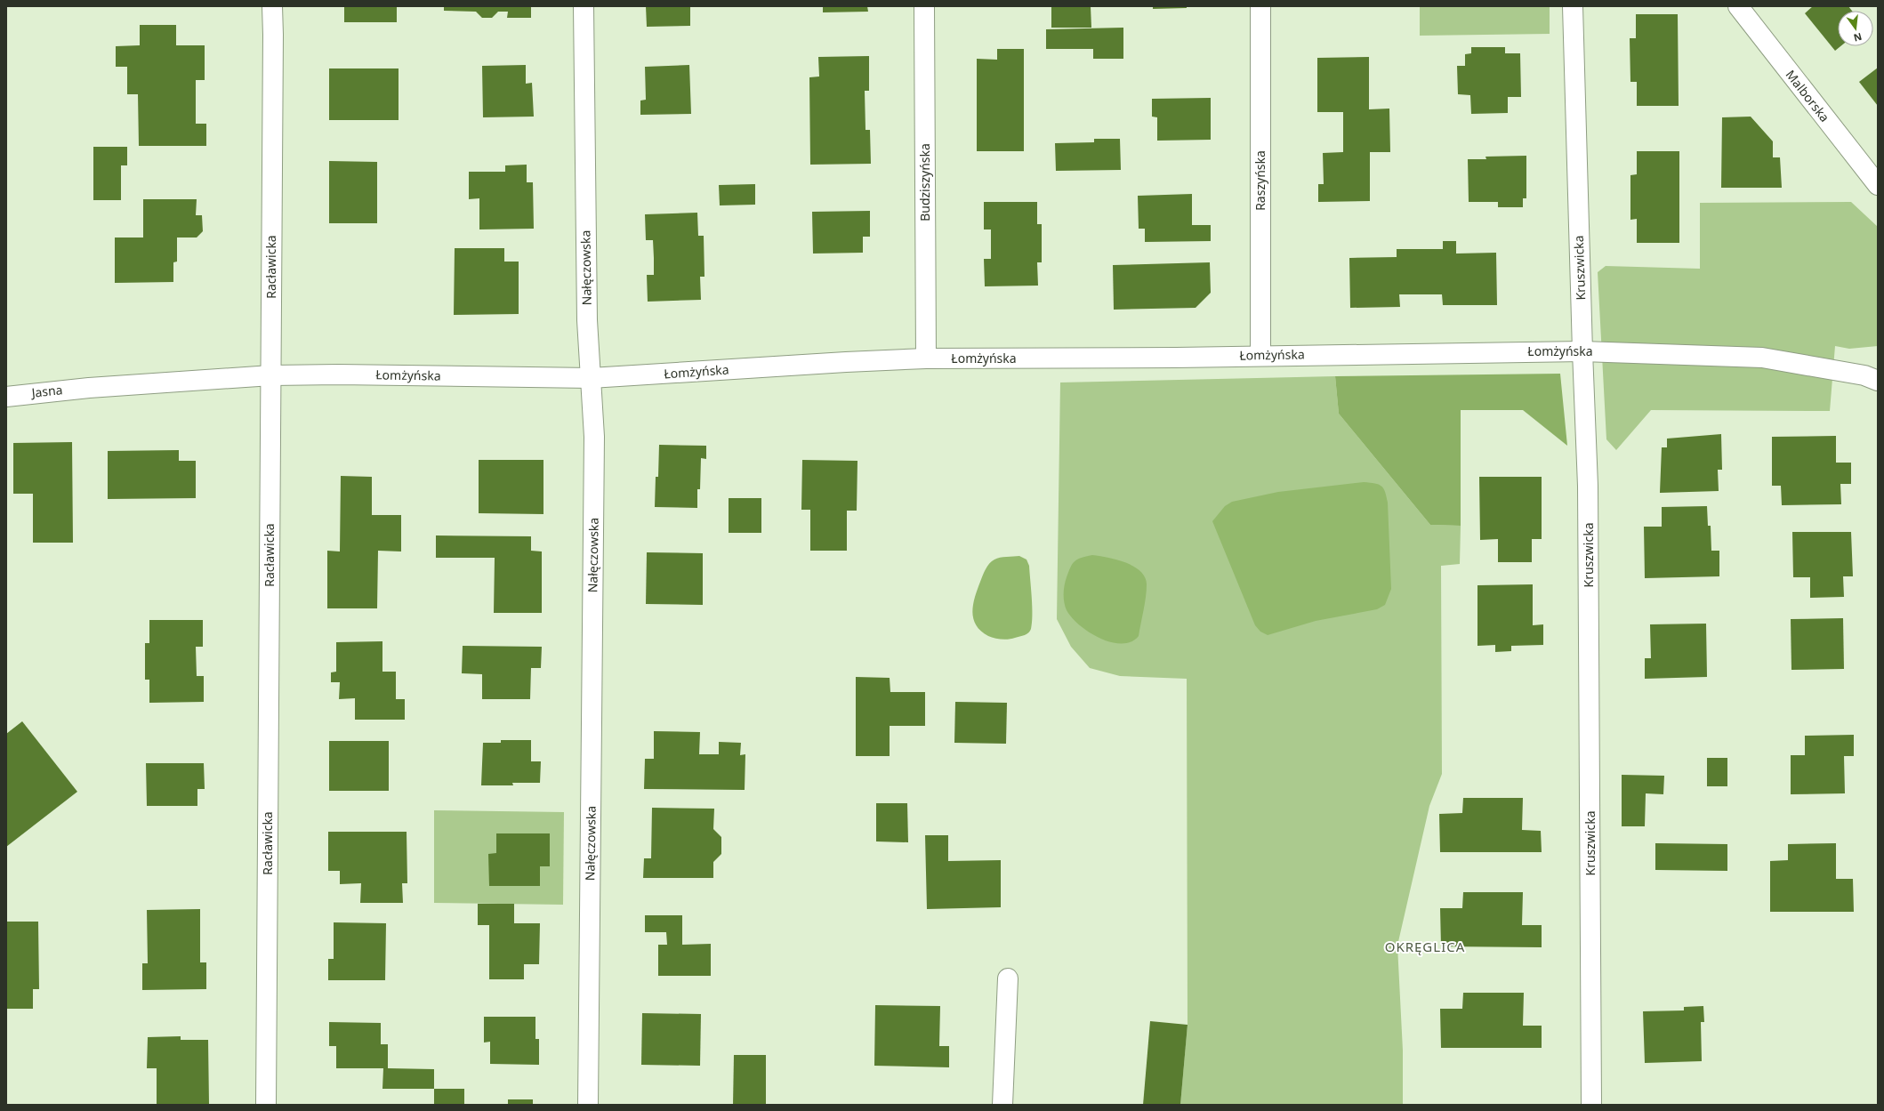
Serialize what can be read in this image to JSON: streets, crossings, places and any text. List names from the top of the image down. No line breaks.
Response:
{"streets":{"street":["Malborska","Raszyńska","Budziszyńska","Racławicka","Nałęczowska","Kruszwicka","Łomżyńska","Jasna"]},"crossings":[["Raszyńska","Łomżyńska"],["Budziszyńska","Łomżyńska"],["Racławicka","Łomżyńska"],["Nałęczowska","Łomżyńska"],["Kruszwicka","Łomżyńska"],["Łomżyńska","Jasna"]],"districts":["OKRĘGLICA"],"north":"bottom"}
